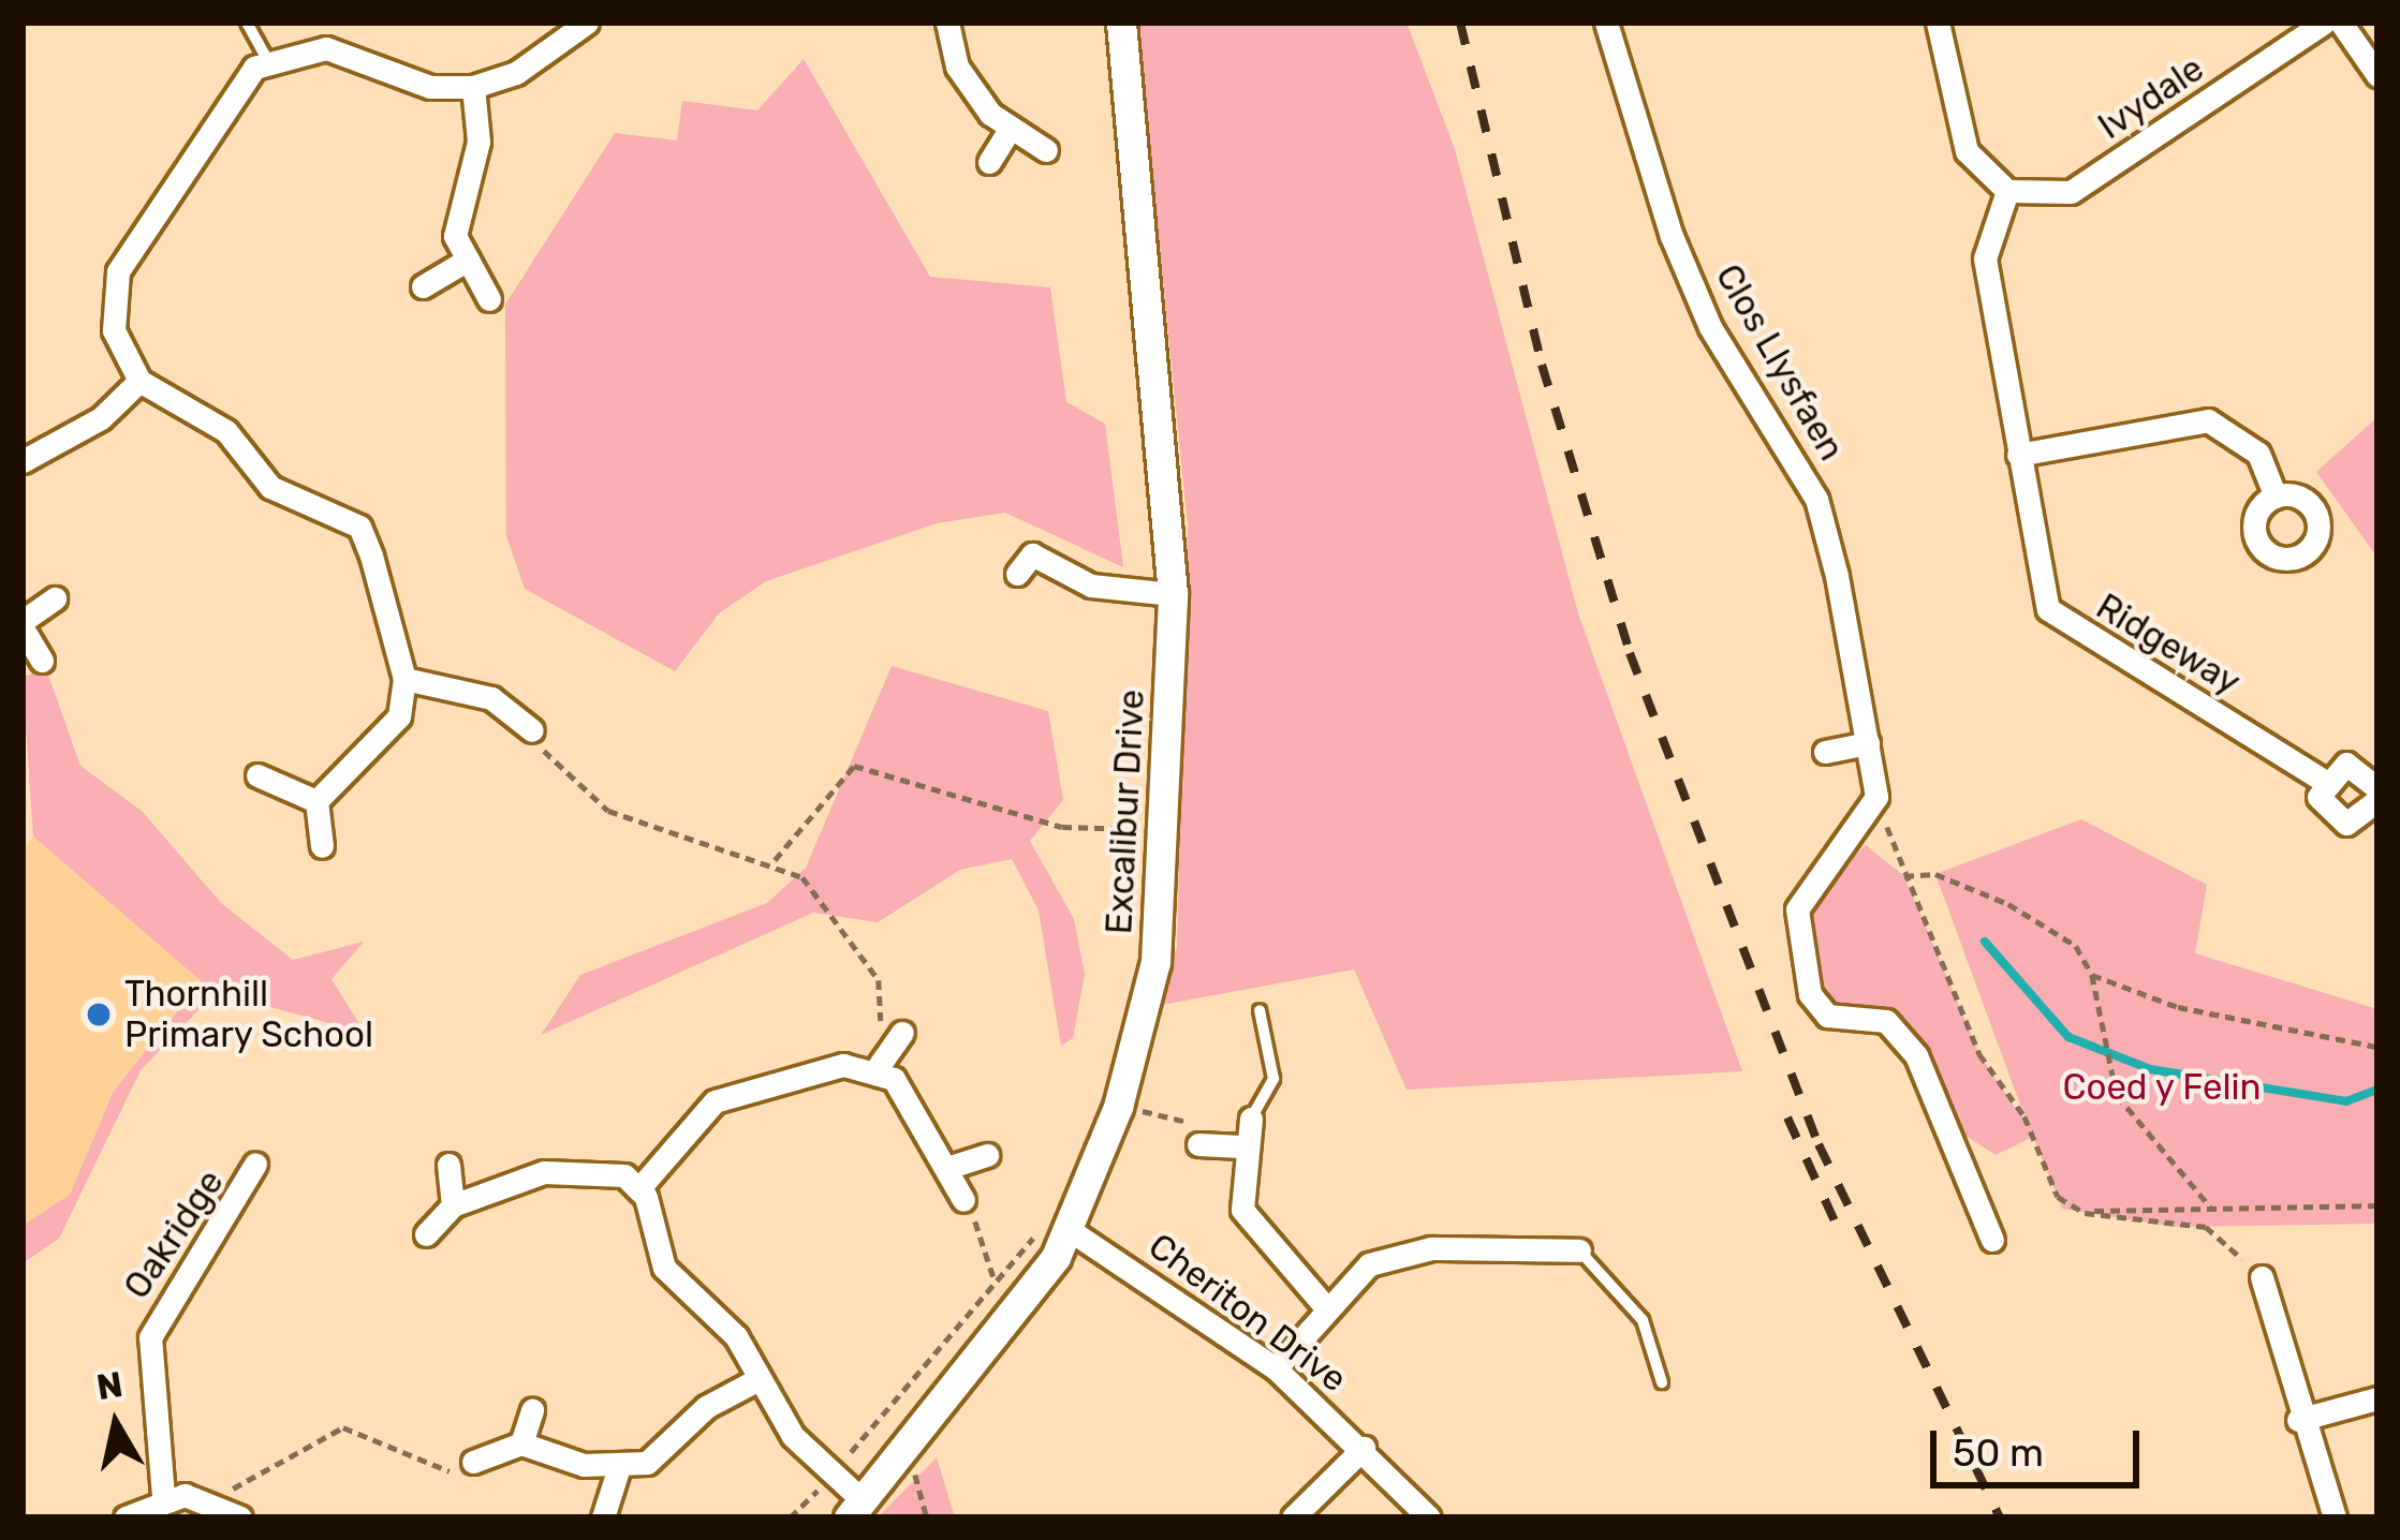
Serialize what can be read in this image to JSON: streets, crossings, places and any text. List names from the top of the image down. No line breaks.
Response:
{"streets":{"street":["Ivydale","Clos Llysfaen","Ridgeway","Excalibur Drive","Oakridge","Cheriton Drive"]},"crossings":[["Ivydale","Ridgeway"],["Excalibur Drive","Cheriton Drive"]],"parks":["Coed y Felin"],"places":["Thornhill Primary School"],"scale_bar":"50 m","north":"top"}
